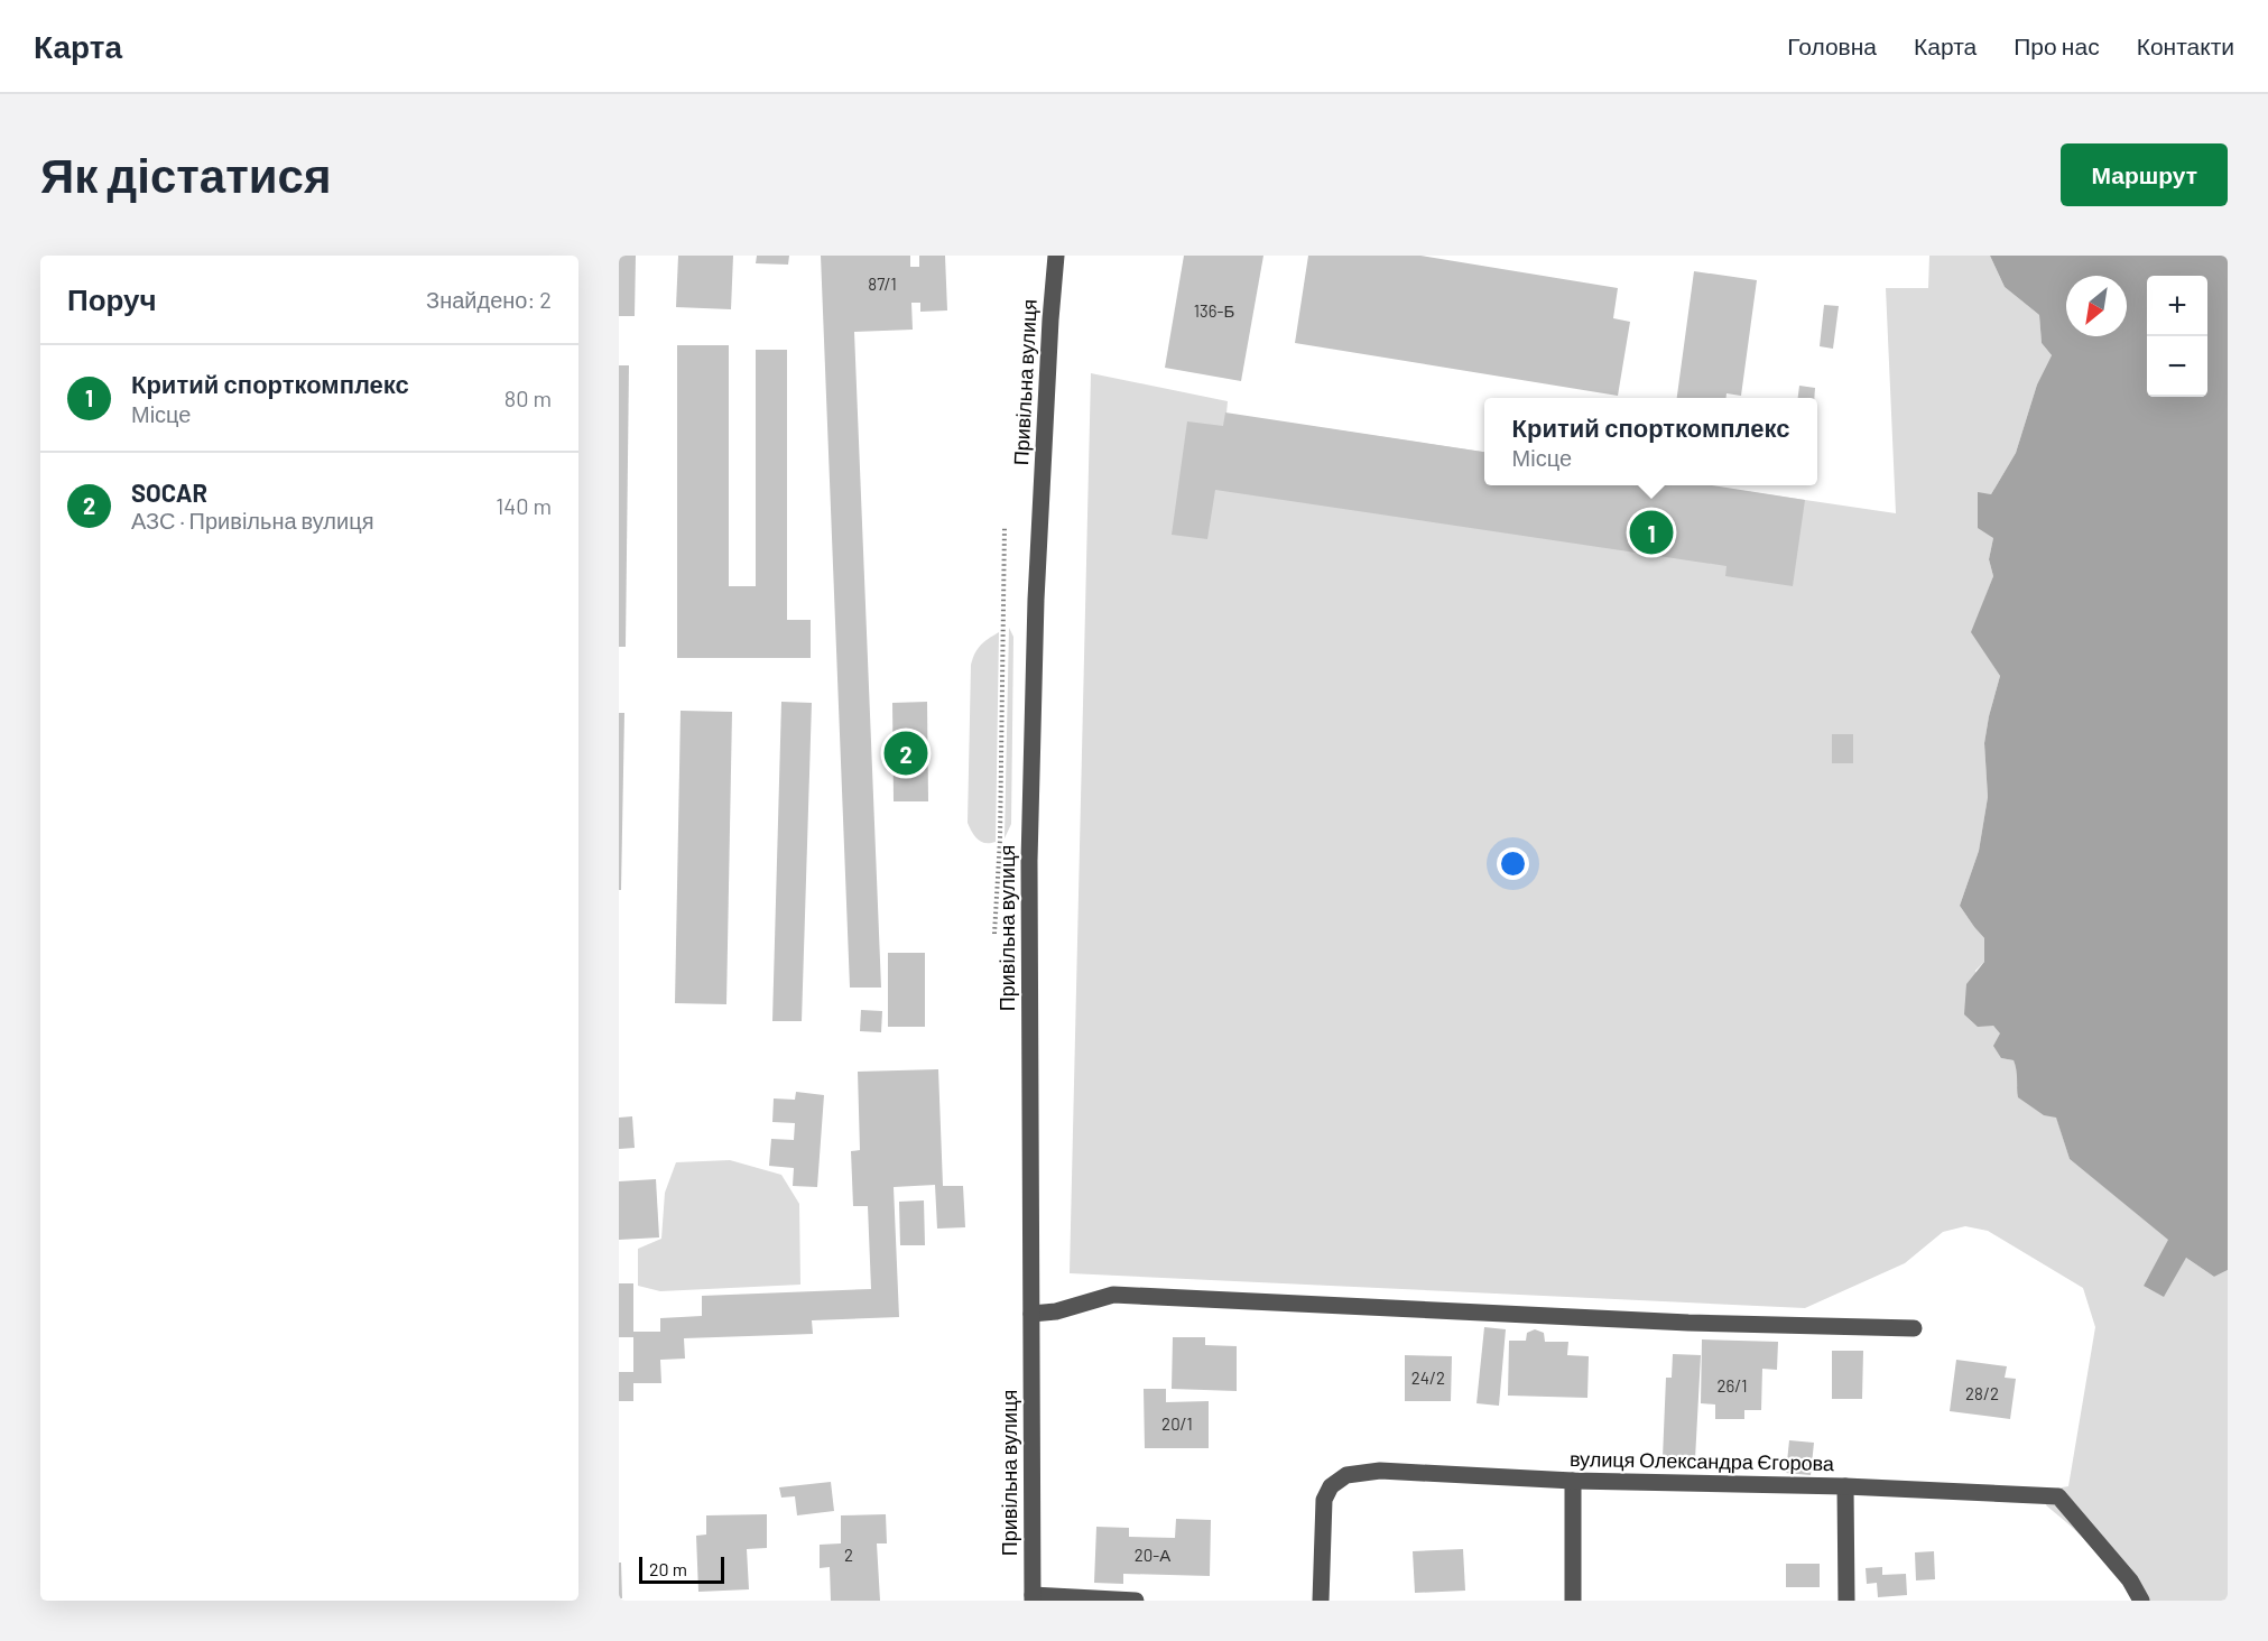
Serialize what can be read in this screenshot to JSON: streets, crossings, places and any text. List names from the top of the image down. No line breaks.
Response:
{"streets":{"street":["Привільна вулиця","вулиця Олександра Єгорова"]},"house_numbers":["87/1","136-Б","24/2","26/1","28/2","20/1","2","20-А"],"scale_bar":"20 m","north":"bottom left","page":{"header":"Карта","nav":["Головна","Карта","Про нас","Контакти"],"buttons":"Маршрут","title":"Як дістатися","heading":["Поруч","Знайдено: 2"],"map_buttons":["+","−"],"list":[{"mark":"1","name":"Критий спорткомплекс","note":"Місце","value":"80 m"},{"mark":"2","name":"SOCAR","note":"АЗС · Привільна вулиця","value":"140 m"}],"popup":["Критий спорткомплекс","Місце"],"pins":["1","2"],"scale":"20 m"}}
